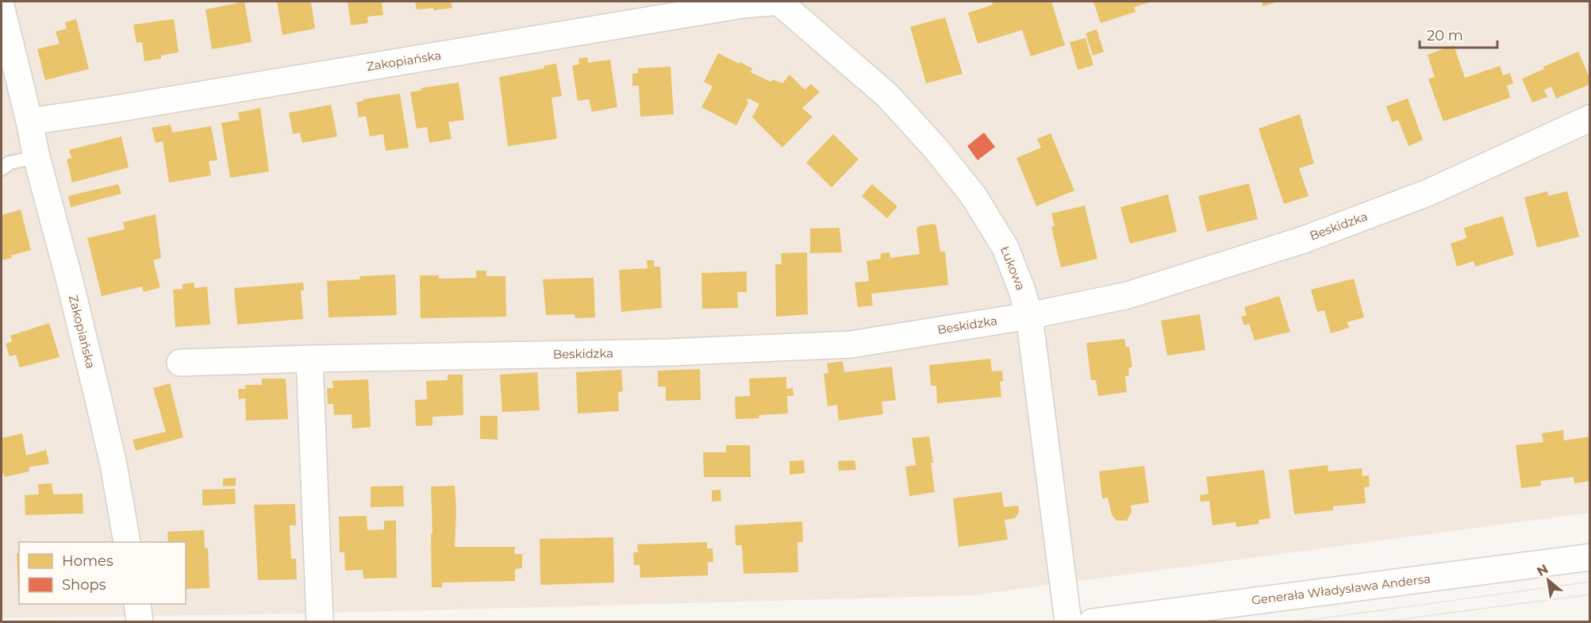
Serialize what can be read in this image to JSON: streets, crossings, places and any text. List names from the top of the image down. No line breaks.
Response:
{"streets":{"street":["Zakopiańska","Beskidzka","Łukowa","Generała Władysława Andersa"]},"crossings":[["Zakopiańska","Łukowa"],["Beskidzka","Łukowa"]],"legend":["Homes","Shops"],"scale_bar":"20 m","north":"top left"}
